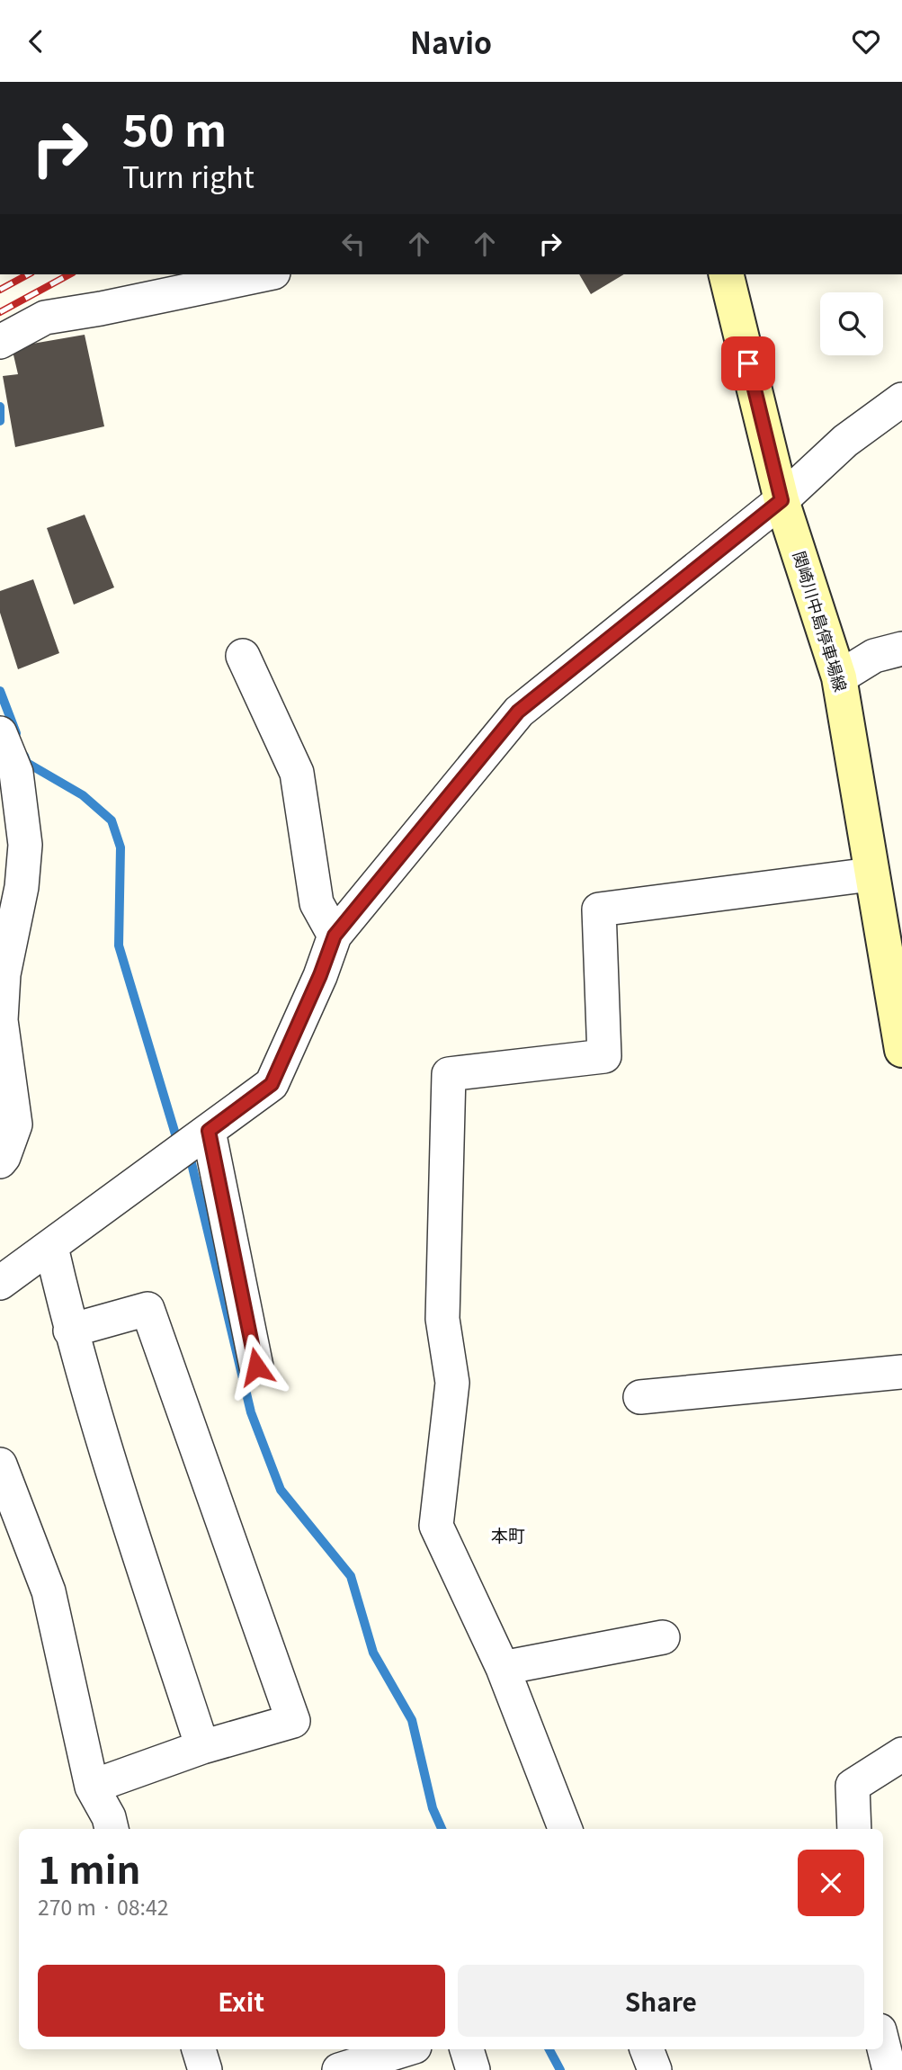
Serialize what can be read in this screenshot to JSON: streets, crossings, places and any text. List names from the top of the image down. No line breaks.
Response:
{"streets":{"main road":["関崎川中島停車場線"]},"districts":["本町"],"page":{"header":"Navio","turn":["50 m","Turn right"],"heading":["1 min","270 m · 08:42"],"buttons":["Exit","Share"]}}
